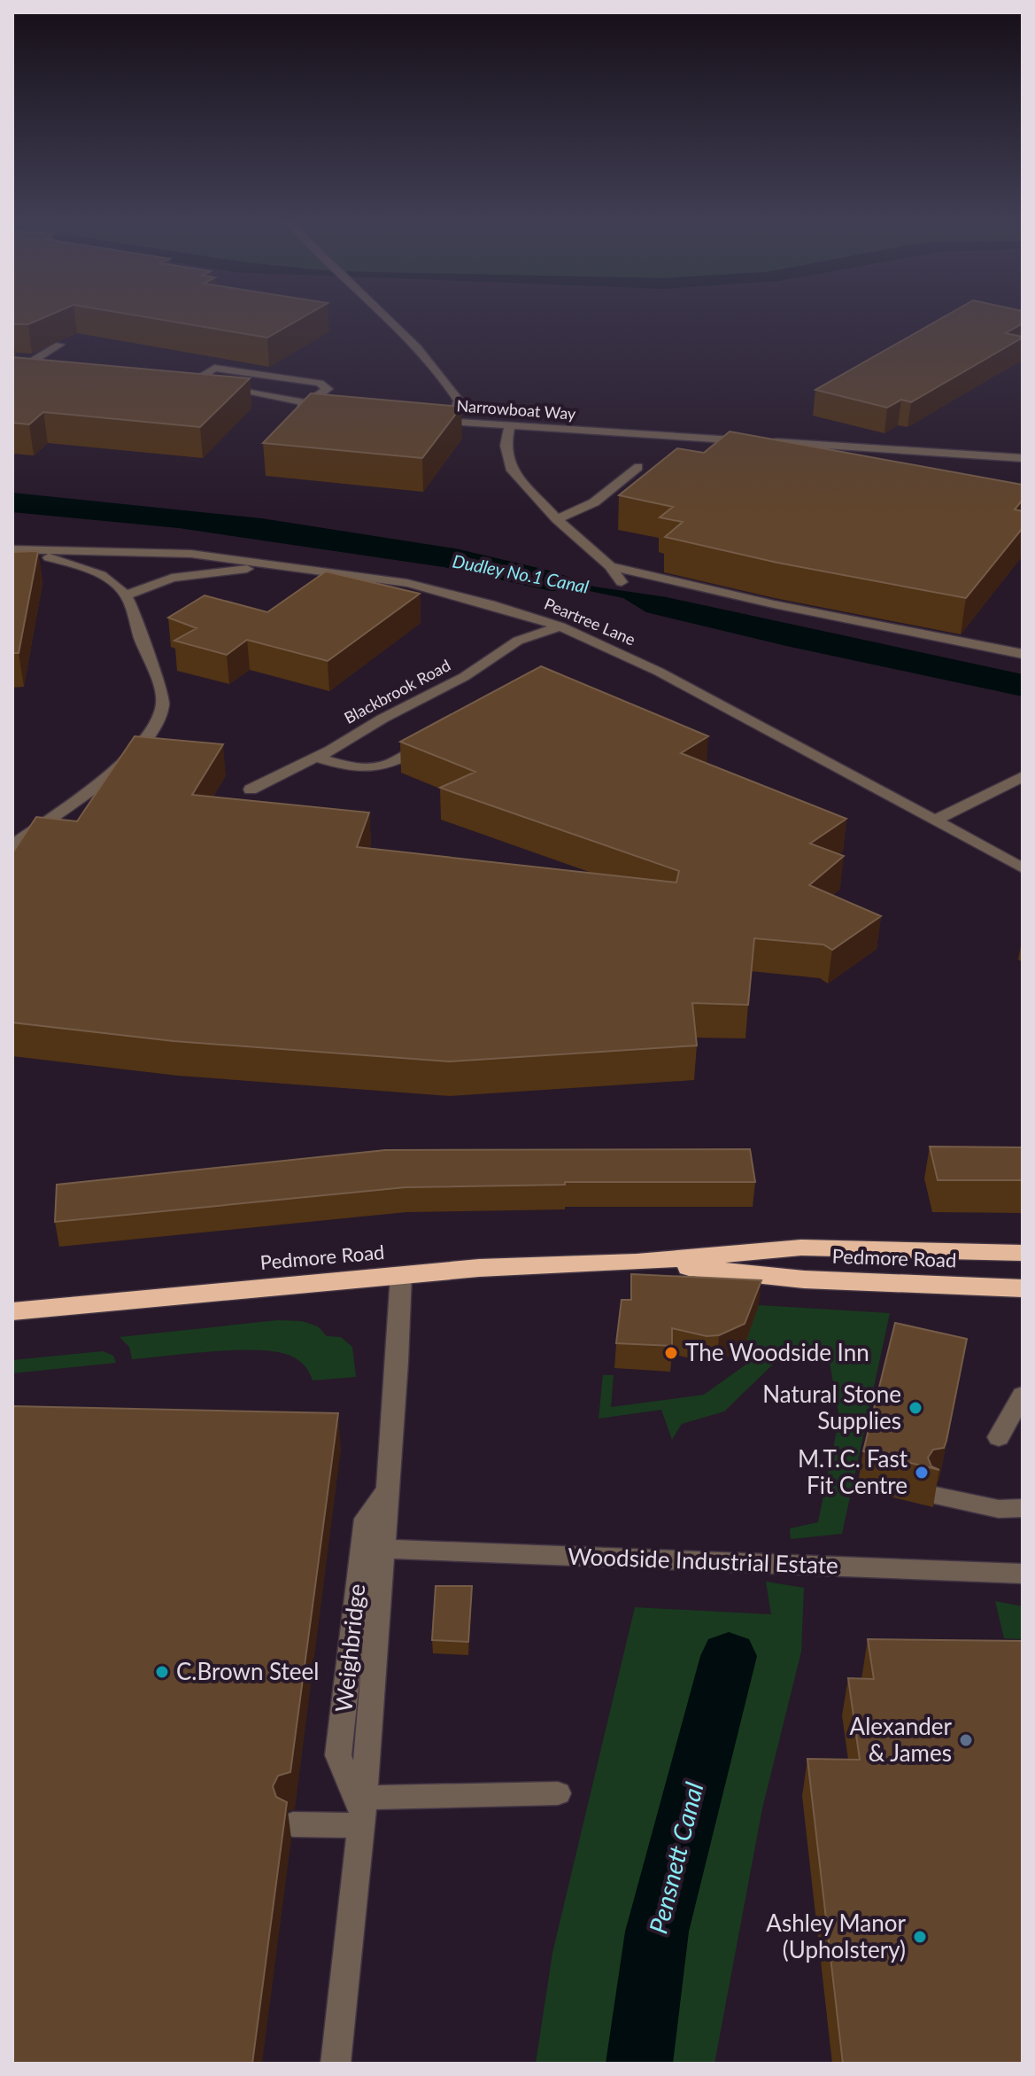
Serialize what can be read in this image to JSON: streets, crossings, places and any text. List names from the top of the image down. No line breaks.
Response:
{"streets":{"highway":["Pedmore Road"],"street":["Narrowboat Way","Peartree Lane","Blackbrook Road","Woodside Industrial Estate","Weighbridge"]},"crossings":[["Peartree Lane","Blackbrook Road"]],"water":["Dudley No.1 Canal","Pensnett Canal"],"places":["The Woodside Inn","Natural Stone Supplies","M.T.C. Fast Fit Centre","C.Brown Steel","Alexander & James","Ashley Manor (Upholstery)"]}
